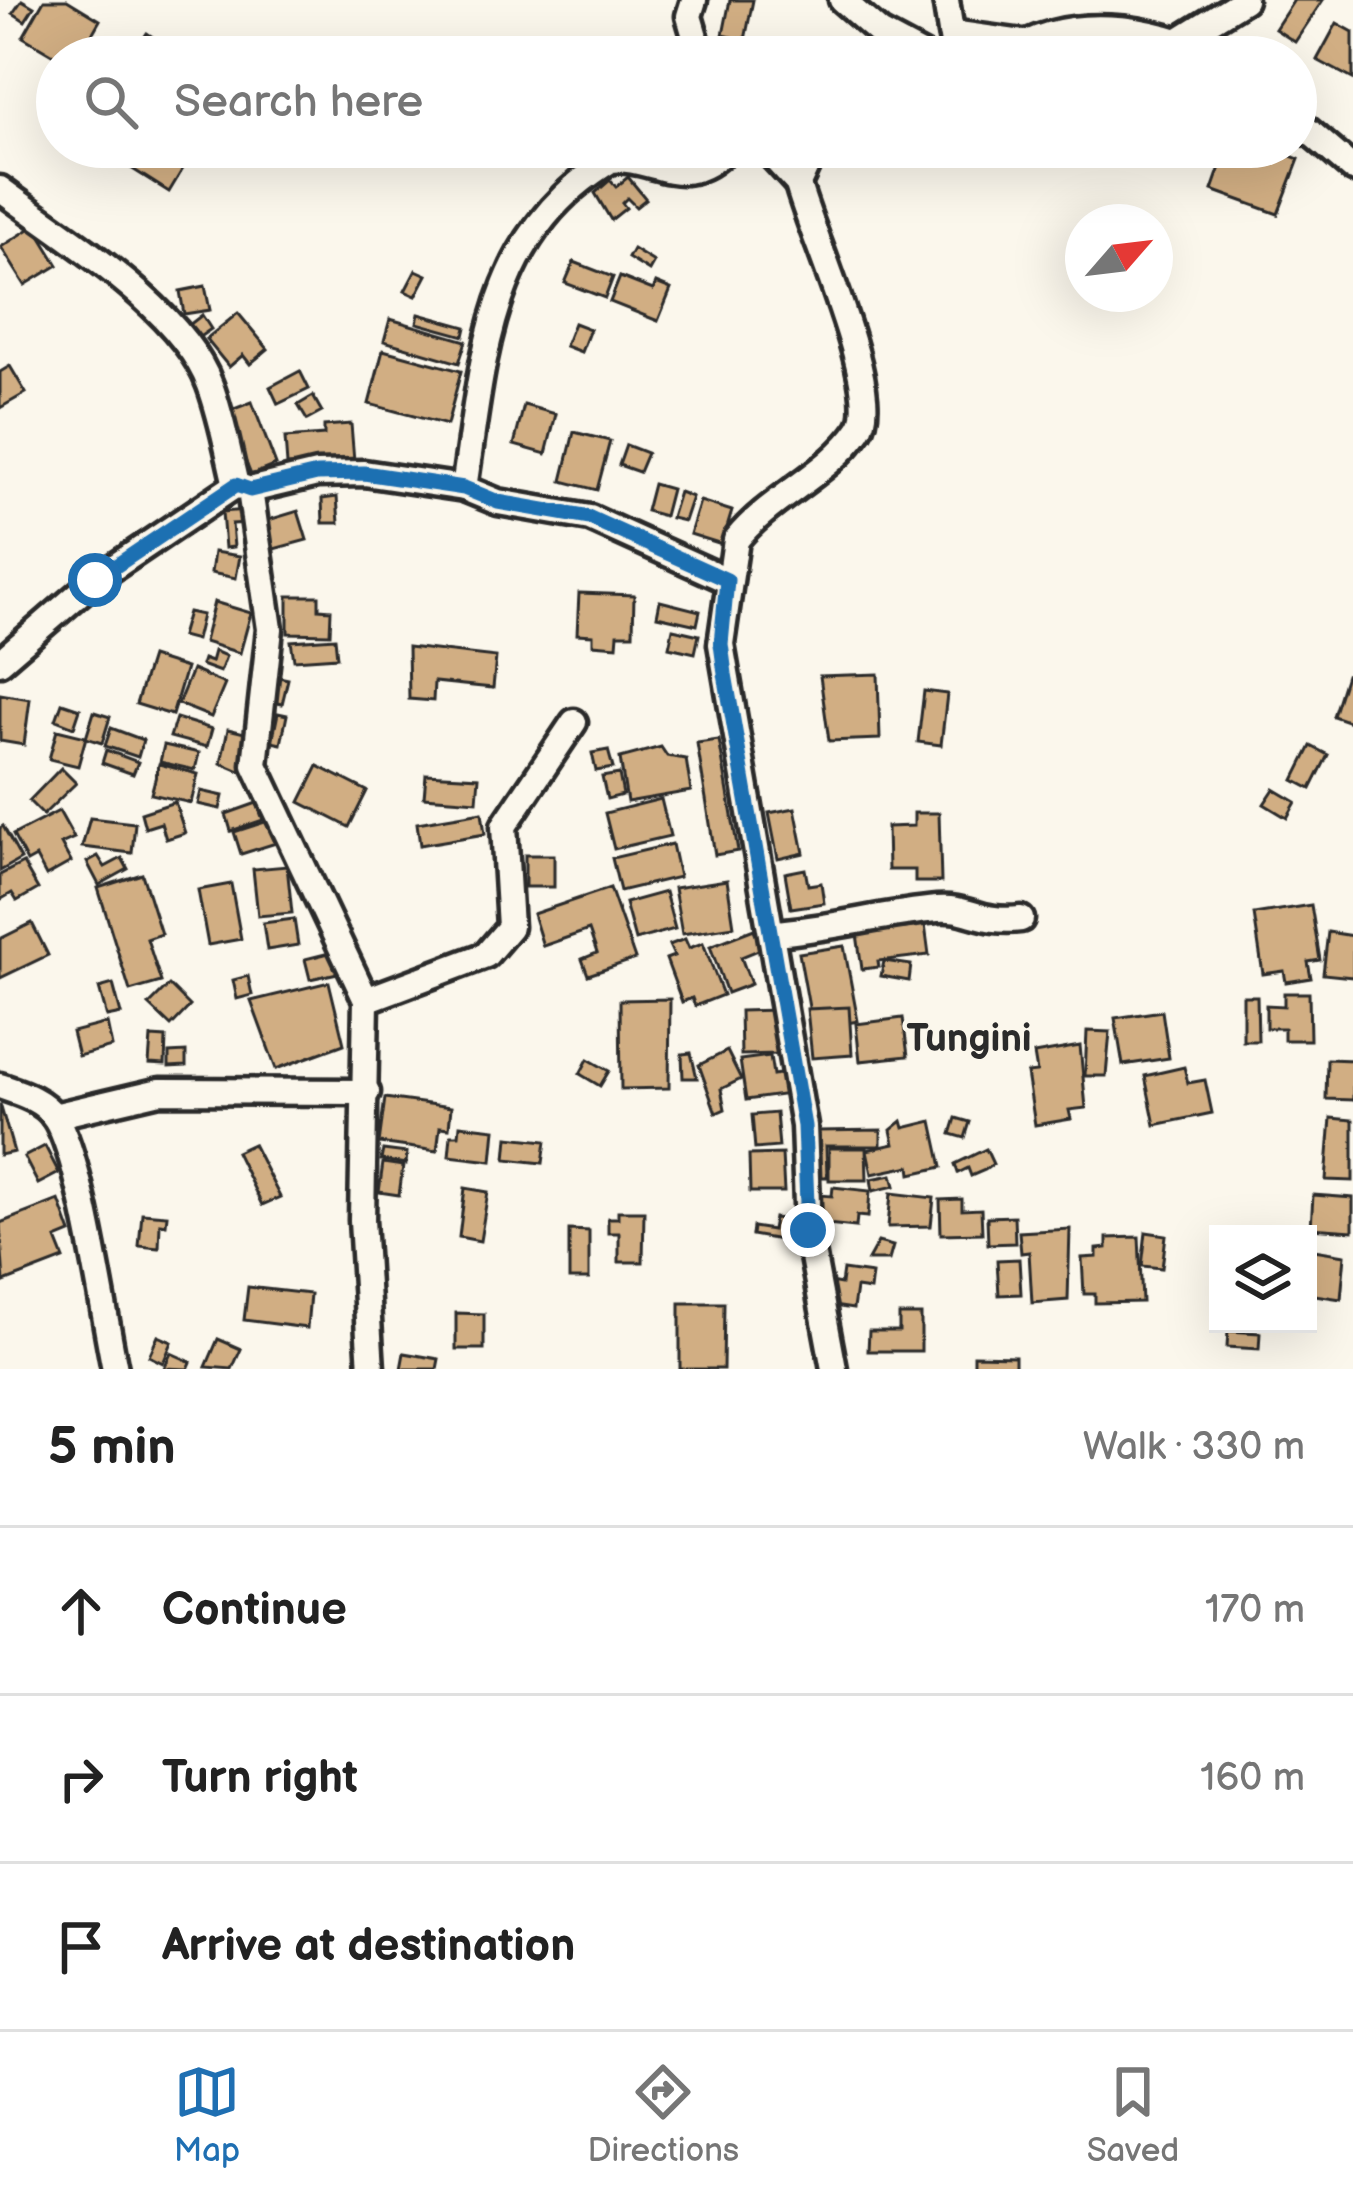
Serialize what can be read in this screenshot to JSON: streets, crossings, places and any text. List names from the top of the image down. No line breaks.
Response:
{"districts":["Tungini"],"north":"top right","page":{"search":"Search here","heading":["5 min","Walk · 330 m"],"list":[["Continue","170 m"],["Turn right","160 m"],"Arrive at destination"],"nav":["Map","Directions","Saved"]}}
